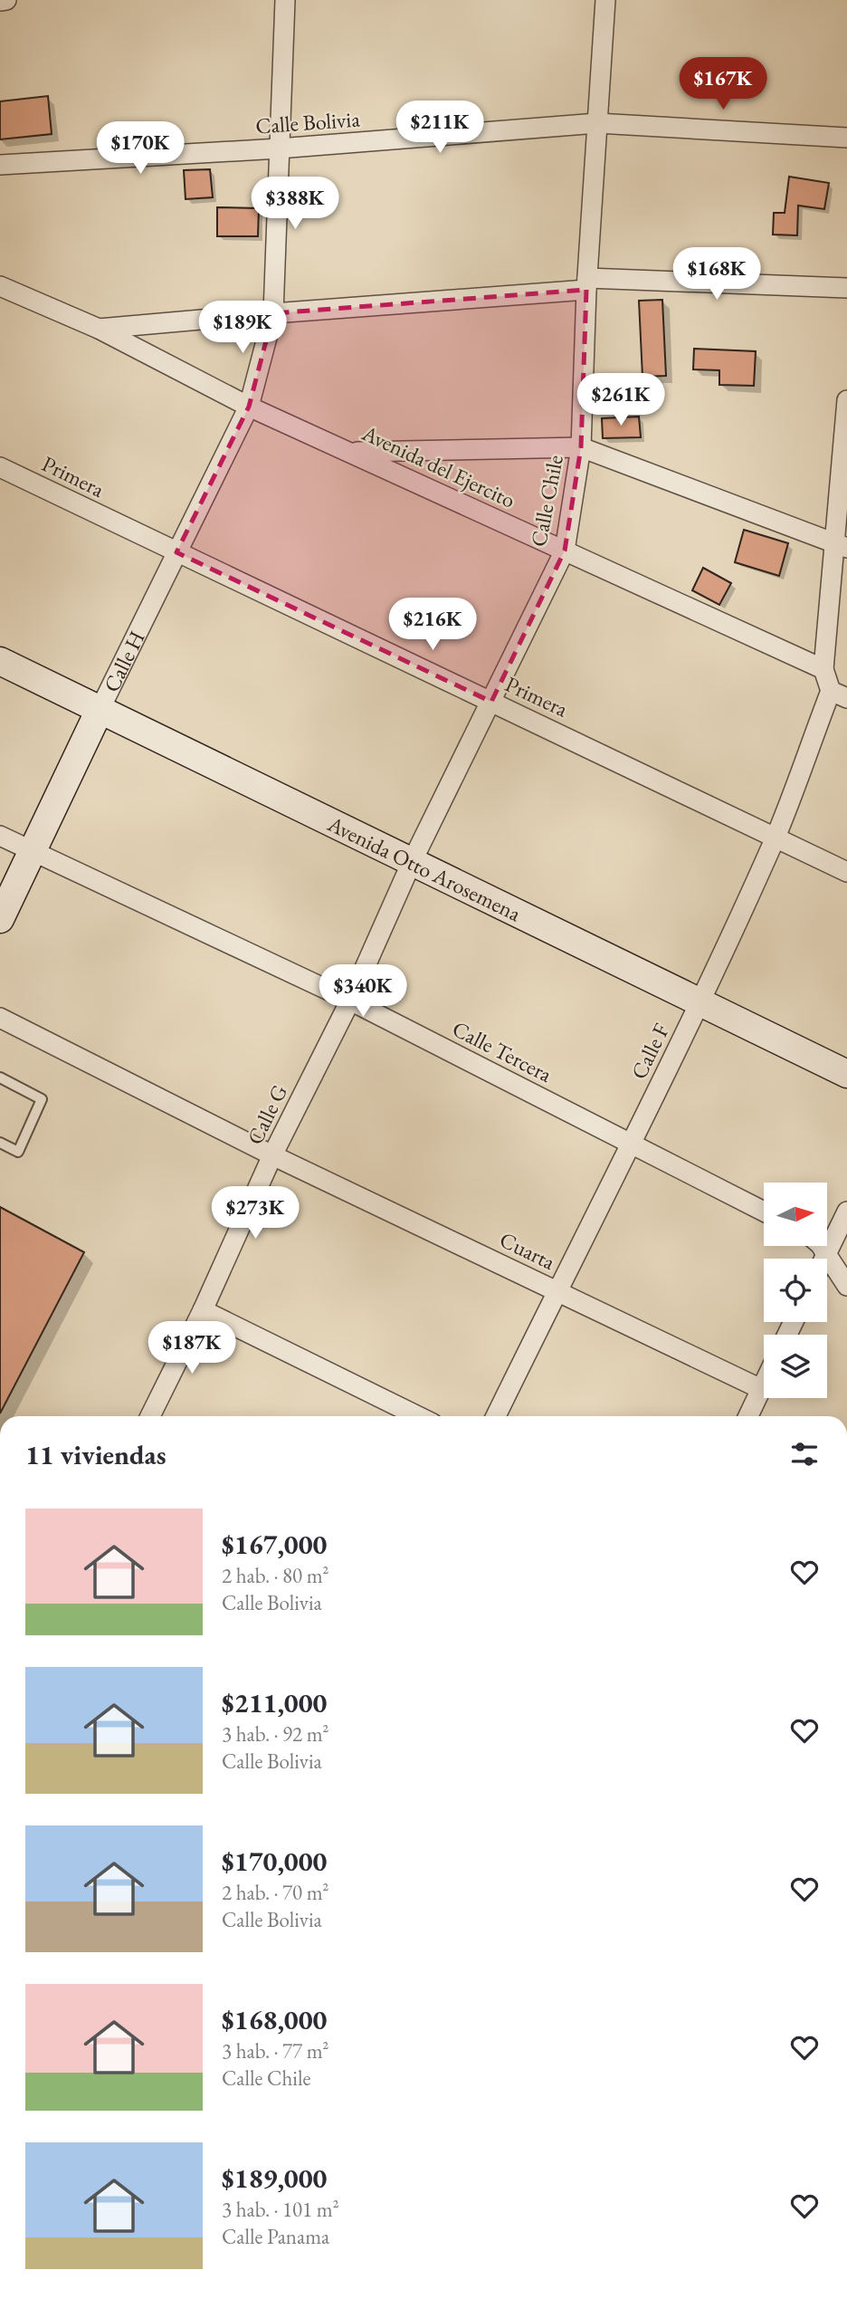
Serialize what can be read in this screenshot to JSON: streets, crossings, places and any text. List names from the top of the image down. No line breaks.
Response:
{"streets":{"main road":["Calle H","Avenida Otto Arosemena"],"street":["Calle Bolivia","Avenida del Ejercito","Primera","Calle Chile","Calle Tercera","Calle F","Calle G","Cuarta"]},"crossings":[["Calle Bolivia","Calle Chile"],["Calle Bolivia","Calle H"],["Avenida del Ejercito","Calle Chile"],["Avenida del Ejercito","Calle H"],["Primera","Calle Chile"],["Primera","Calle H"],["Primera","Calle F"],["Calle Chile","Avenida Otto Arosemena"],["Calle Chile","Calle G"],["Calle H","Avenida Otto Arosemena"],["Calle H","Calle Tercera"],["Avenida Otto Arosemena","Calle F"],["Avenida Otto Arosemena","Calle G"],["Calle Tercera","Calle F"],["Calle Tercera","Calle G"],["Calle F","Cuarta"],["Calle G","Cuarta"]],"north":"right","page":{"price":["$167K","$211K","$170K","$388K","$168K","$189K","$261K","$216K","$340K","$273K","$187K"],"heading":"11 viviendas","list":[{"name":"$167,000","note":"2 hab. · 80 m² · Calle Bolivia"},{"name":"$211,000","note":"3 hab. · 92 m² · Calle Bolivia"},{"name":"$170,000","note":"2 hab. · 70 m² · Calle Bolivia"},{"name":"$168,000","note":"3 hab. · 77 m² · Calle Chile"},{"name":"$189,000","note":"3 hab. · 101 m² · Calle Panama"}]}}
